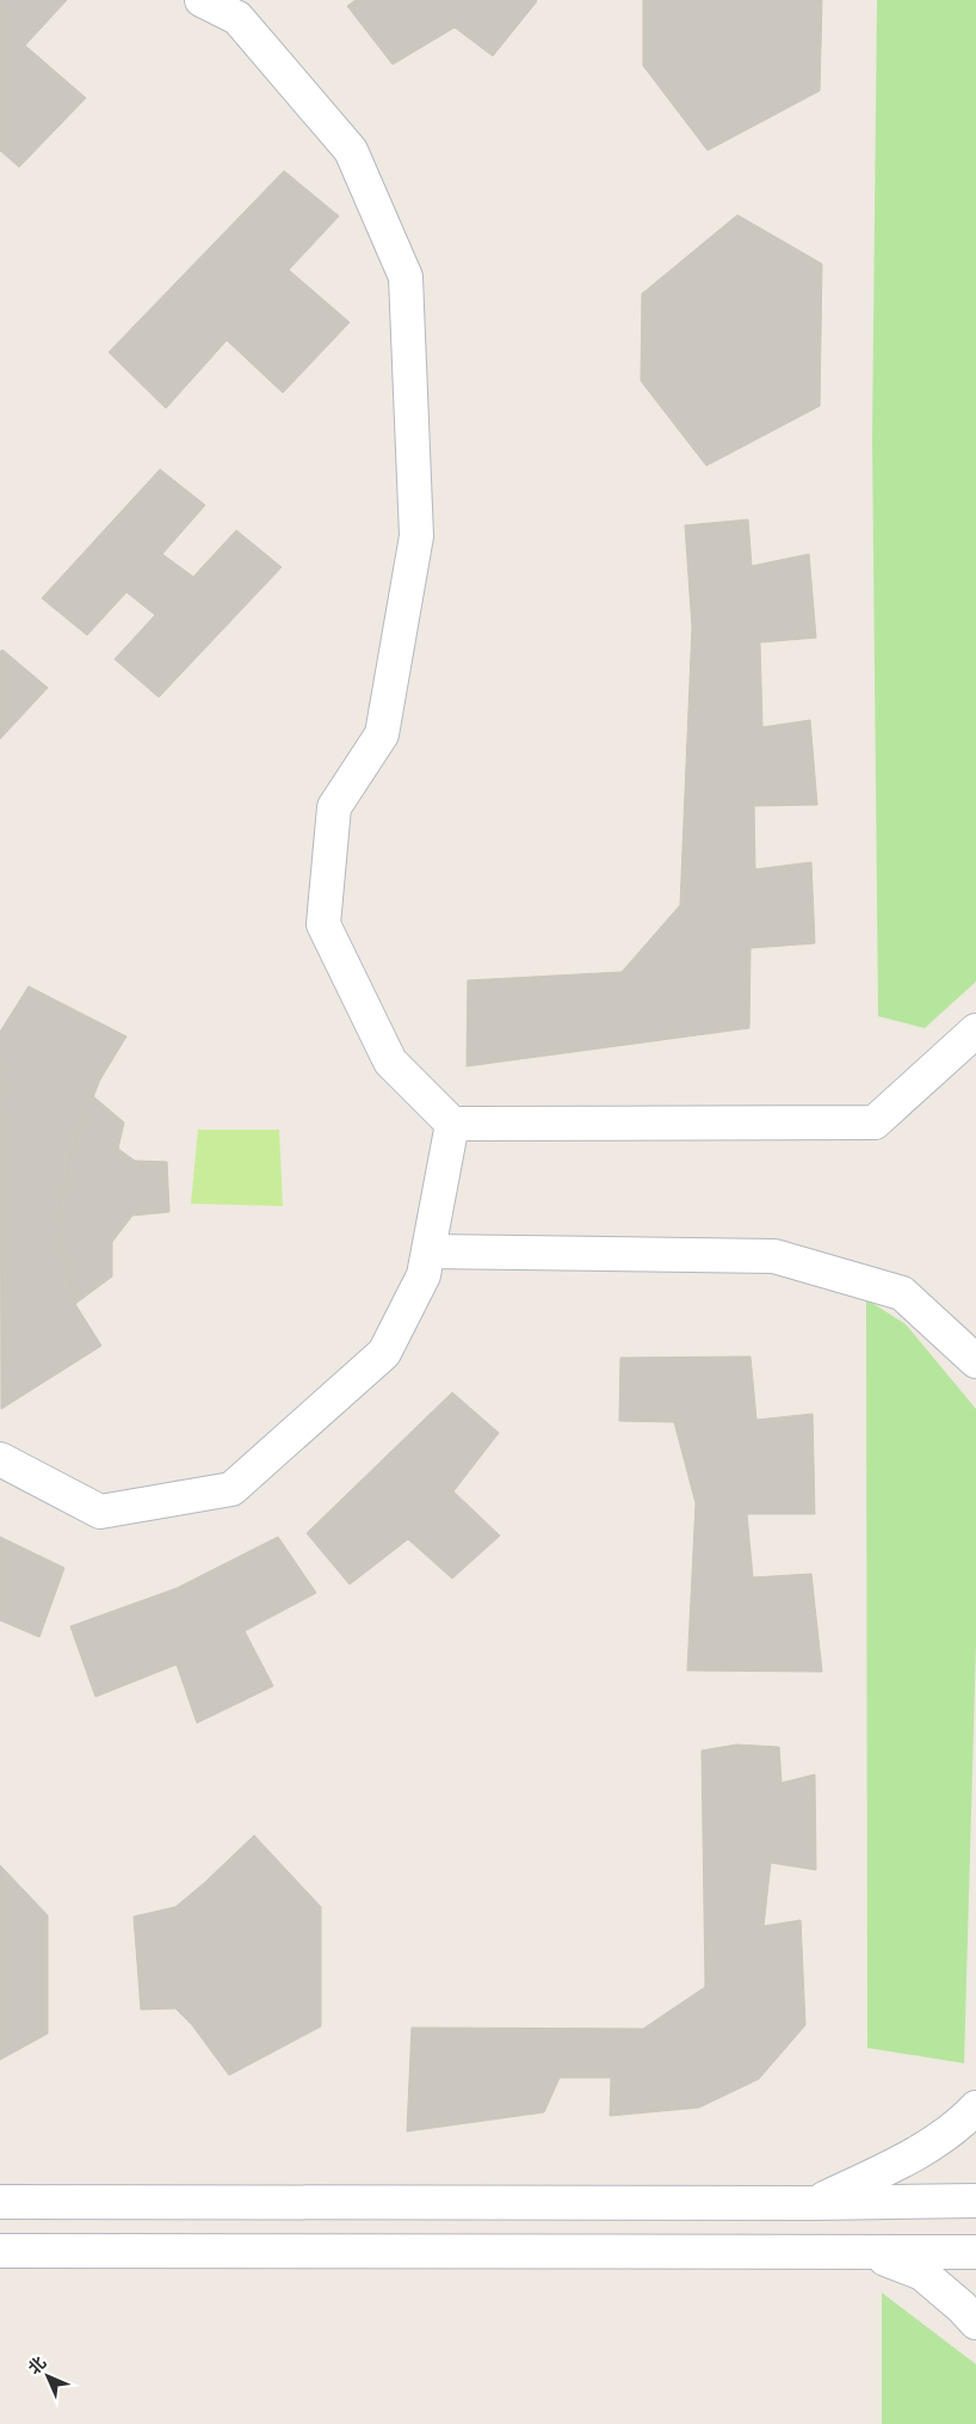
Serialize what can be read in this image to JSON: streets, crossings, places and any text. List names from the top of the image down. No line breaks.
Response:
{"north":"top left"}
